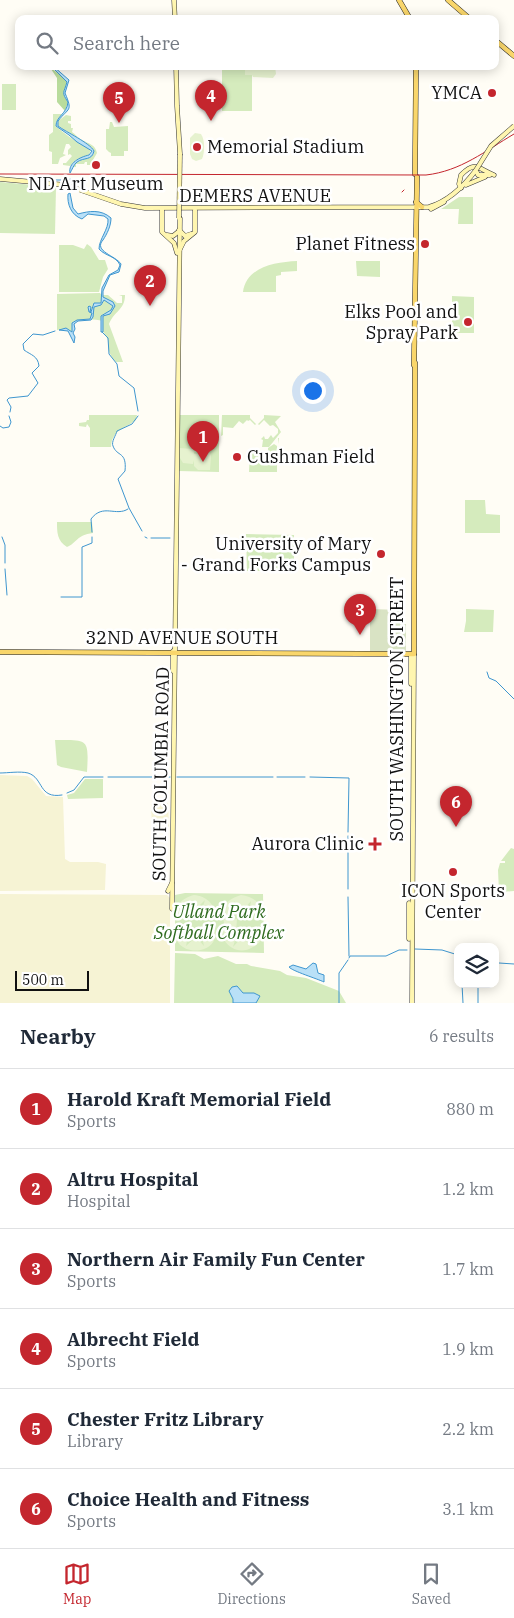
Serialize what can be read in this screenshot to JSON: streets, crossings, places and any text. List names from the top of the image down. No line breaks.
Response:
{"streets":{"main road":["DEMERS AVENUE","32ND AVENUE SOUTH","SOUTH WASHINGTON STREET","SOUTH COLUMBIA ROAD"]},"crossings":[["DEMERS AVENUE","SOUTH WASHINGTON STREET"],["32ND AVENUE SOUTH","SOUTH WASHINGTON STREET"],["32ND AVENUE SOUTH","SOUTH COLUMBIA ROAD"]],"parks":["Ulland Park Softball Complex"],"places":{"other":["YMCA","Memorial Stadium","ND Art Museum","Planet Fitness","Elks Pool and Spray Park","Cushman Field","University of Mary - Grand Forks Campus","ICON Sports Center"],"health":["Aurora Clinic"]},"scale_bar":"500 m","page":{"search":"Search here","pins":["4","5","2","1","3","6"],"scale":"500 m","heading":["Nearby","6 results"],"list":[{"mark":"1","name":"Harold Kraft Memorial Field","note":"Sports","value":"880 m"},{"mark":"2","name":"Altru Hospital","note":"Hospital","value":"1.2 km"},{"mark":"3","name":"Northern Air Family Fun Center","note":"Sports","value":"1.7 km"},{"mark":"4","name":"Albrecht Field","note":"Sports","value":"1.9 km"},{"mark":"5","name":"Chester Fritz Library","note":"Library","value":"2.2 km"},{"mark":"6","name":"Choice Health and Fitness","note":"Sports","value":"3.1 km"}],"nav":["Map","Directions","Saved"]}}
